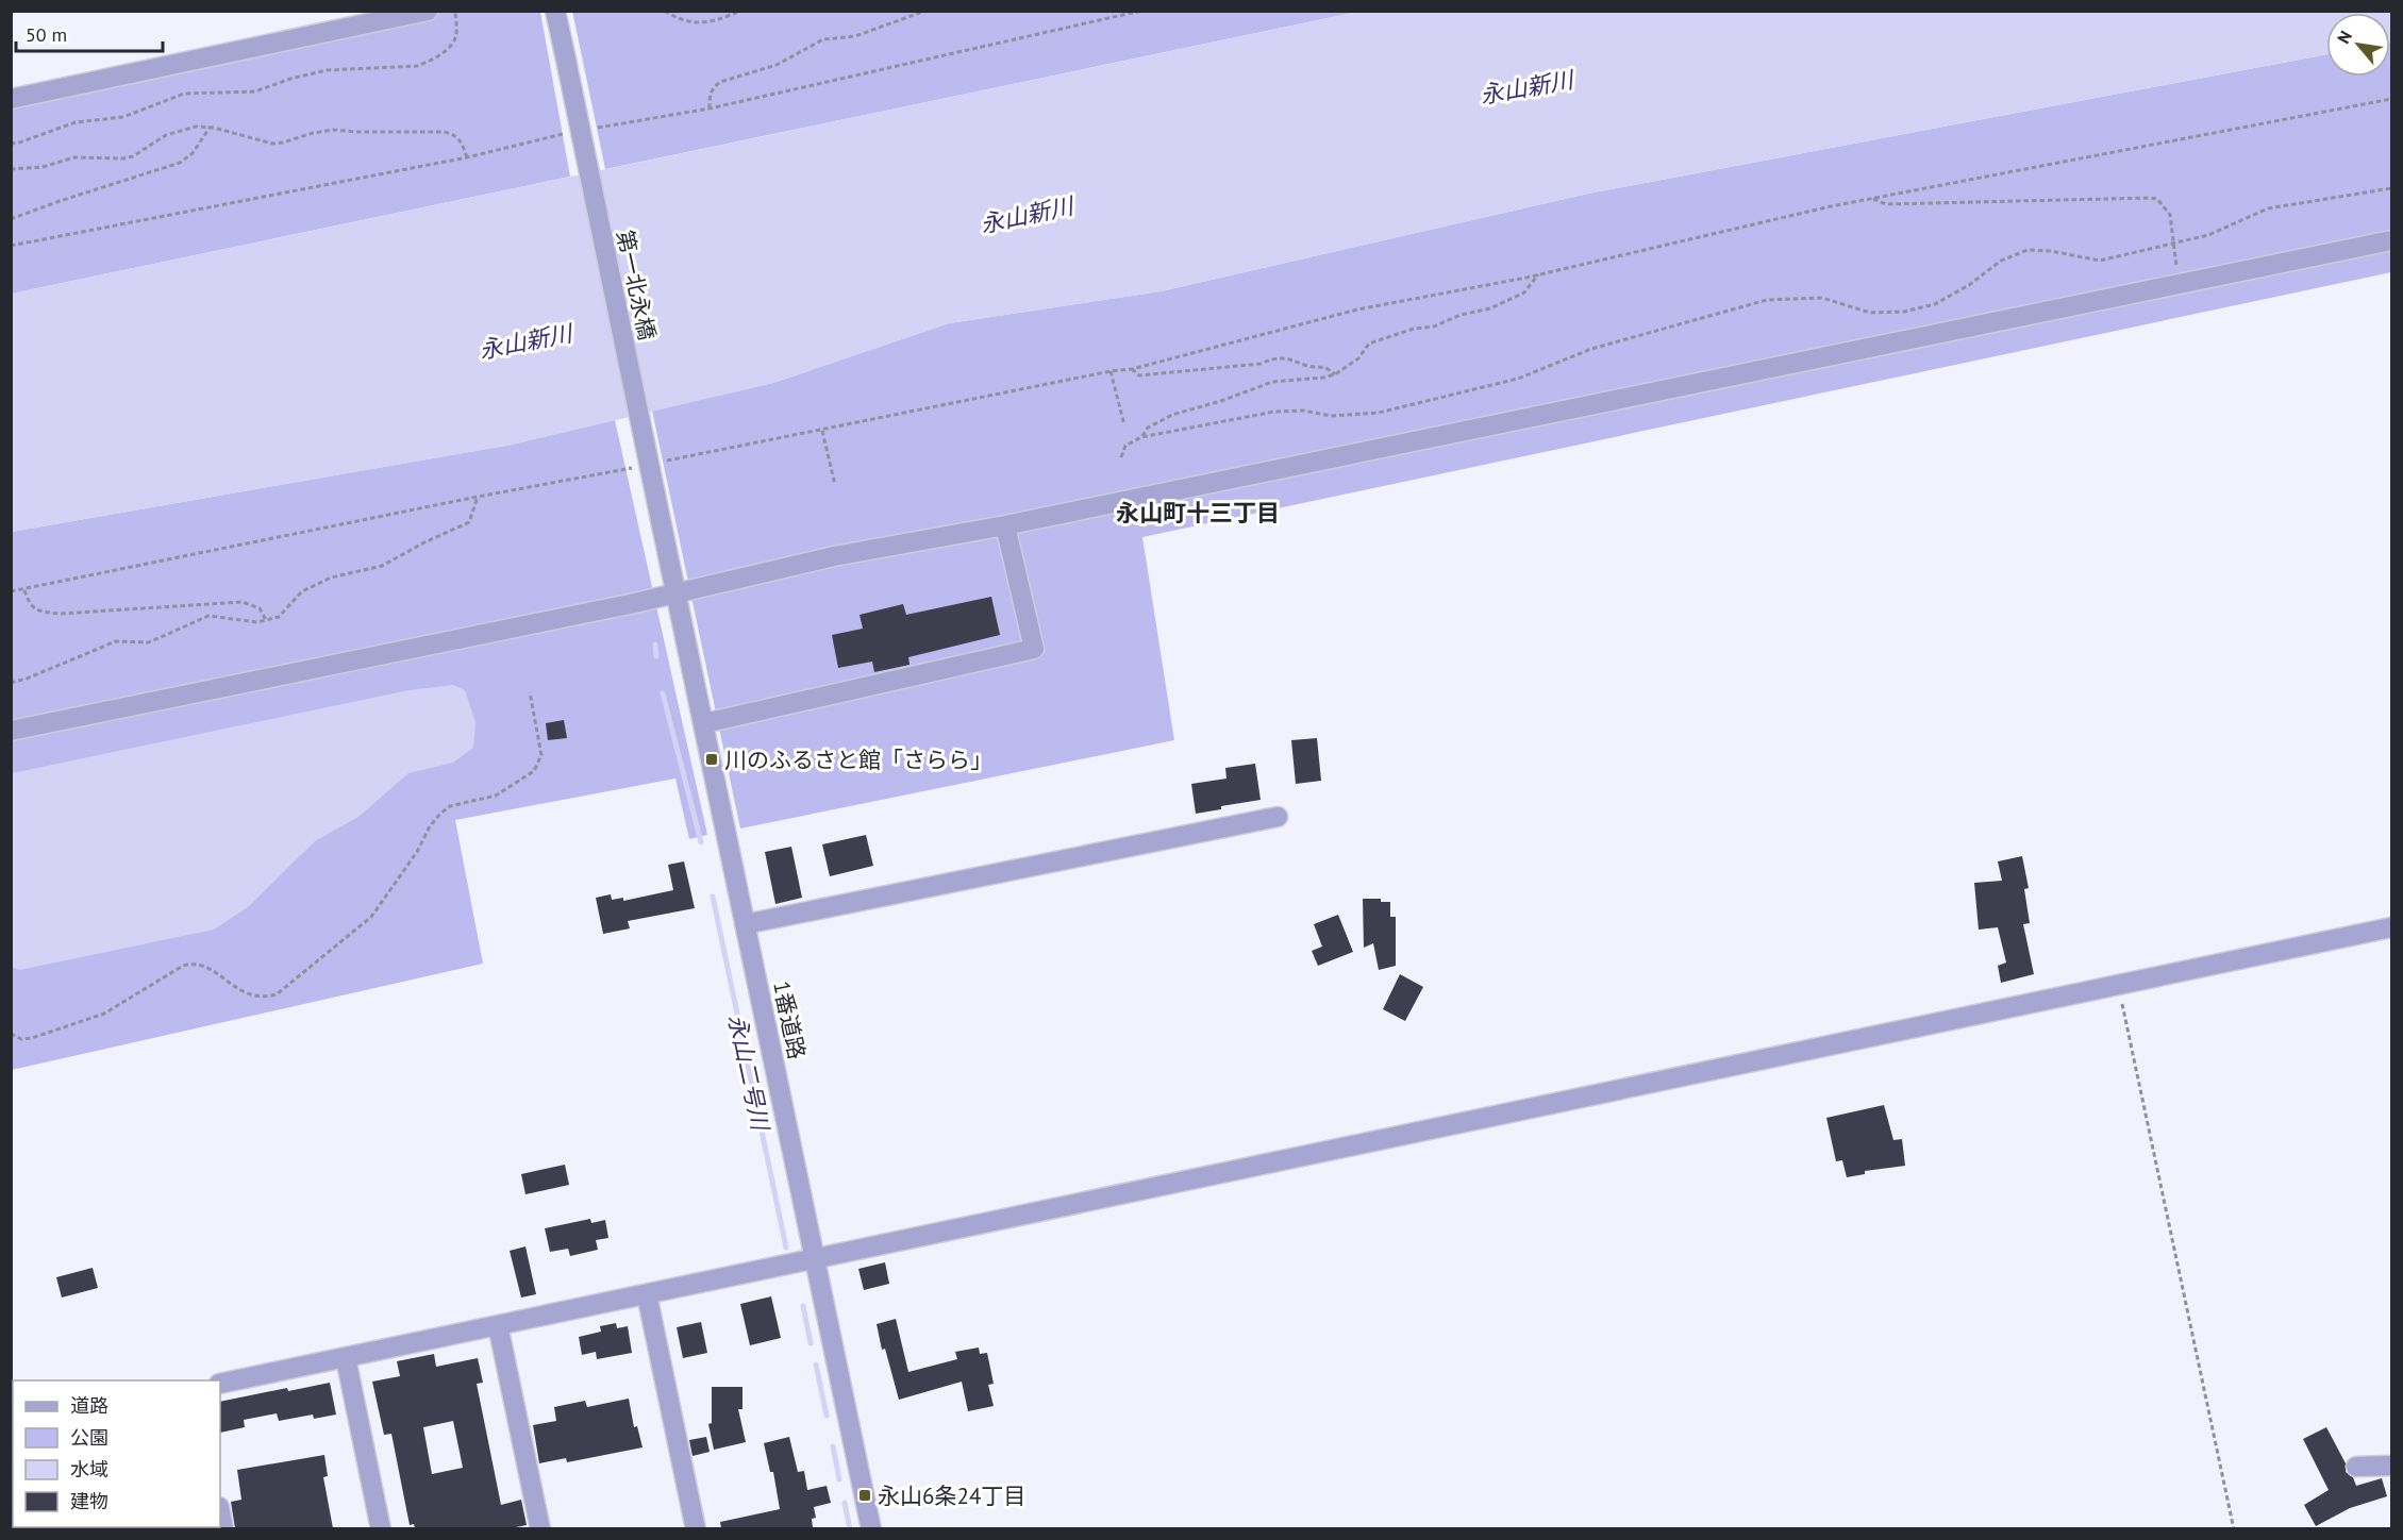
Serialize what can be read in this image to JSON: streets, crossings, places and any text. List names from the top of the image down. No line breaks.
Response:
{"streets":{"street":["第一北永橋","1番道路"]},"crossings":[["第一北永橋","1番道路"]],"districts":["永山町十三丁目"],"water":["永山新川","永山二号川"],"places":{"transit":["川のふるさと館「さらら」","永山6条24丁目"]},"legend":["道路","公園","水域","建物"],"scale_bar":"50 m","north":"top left"}
